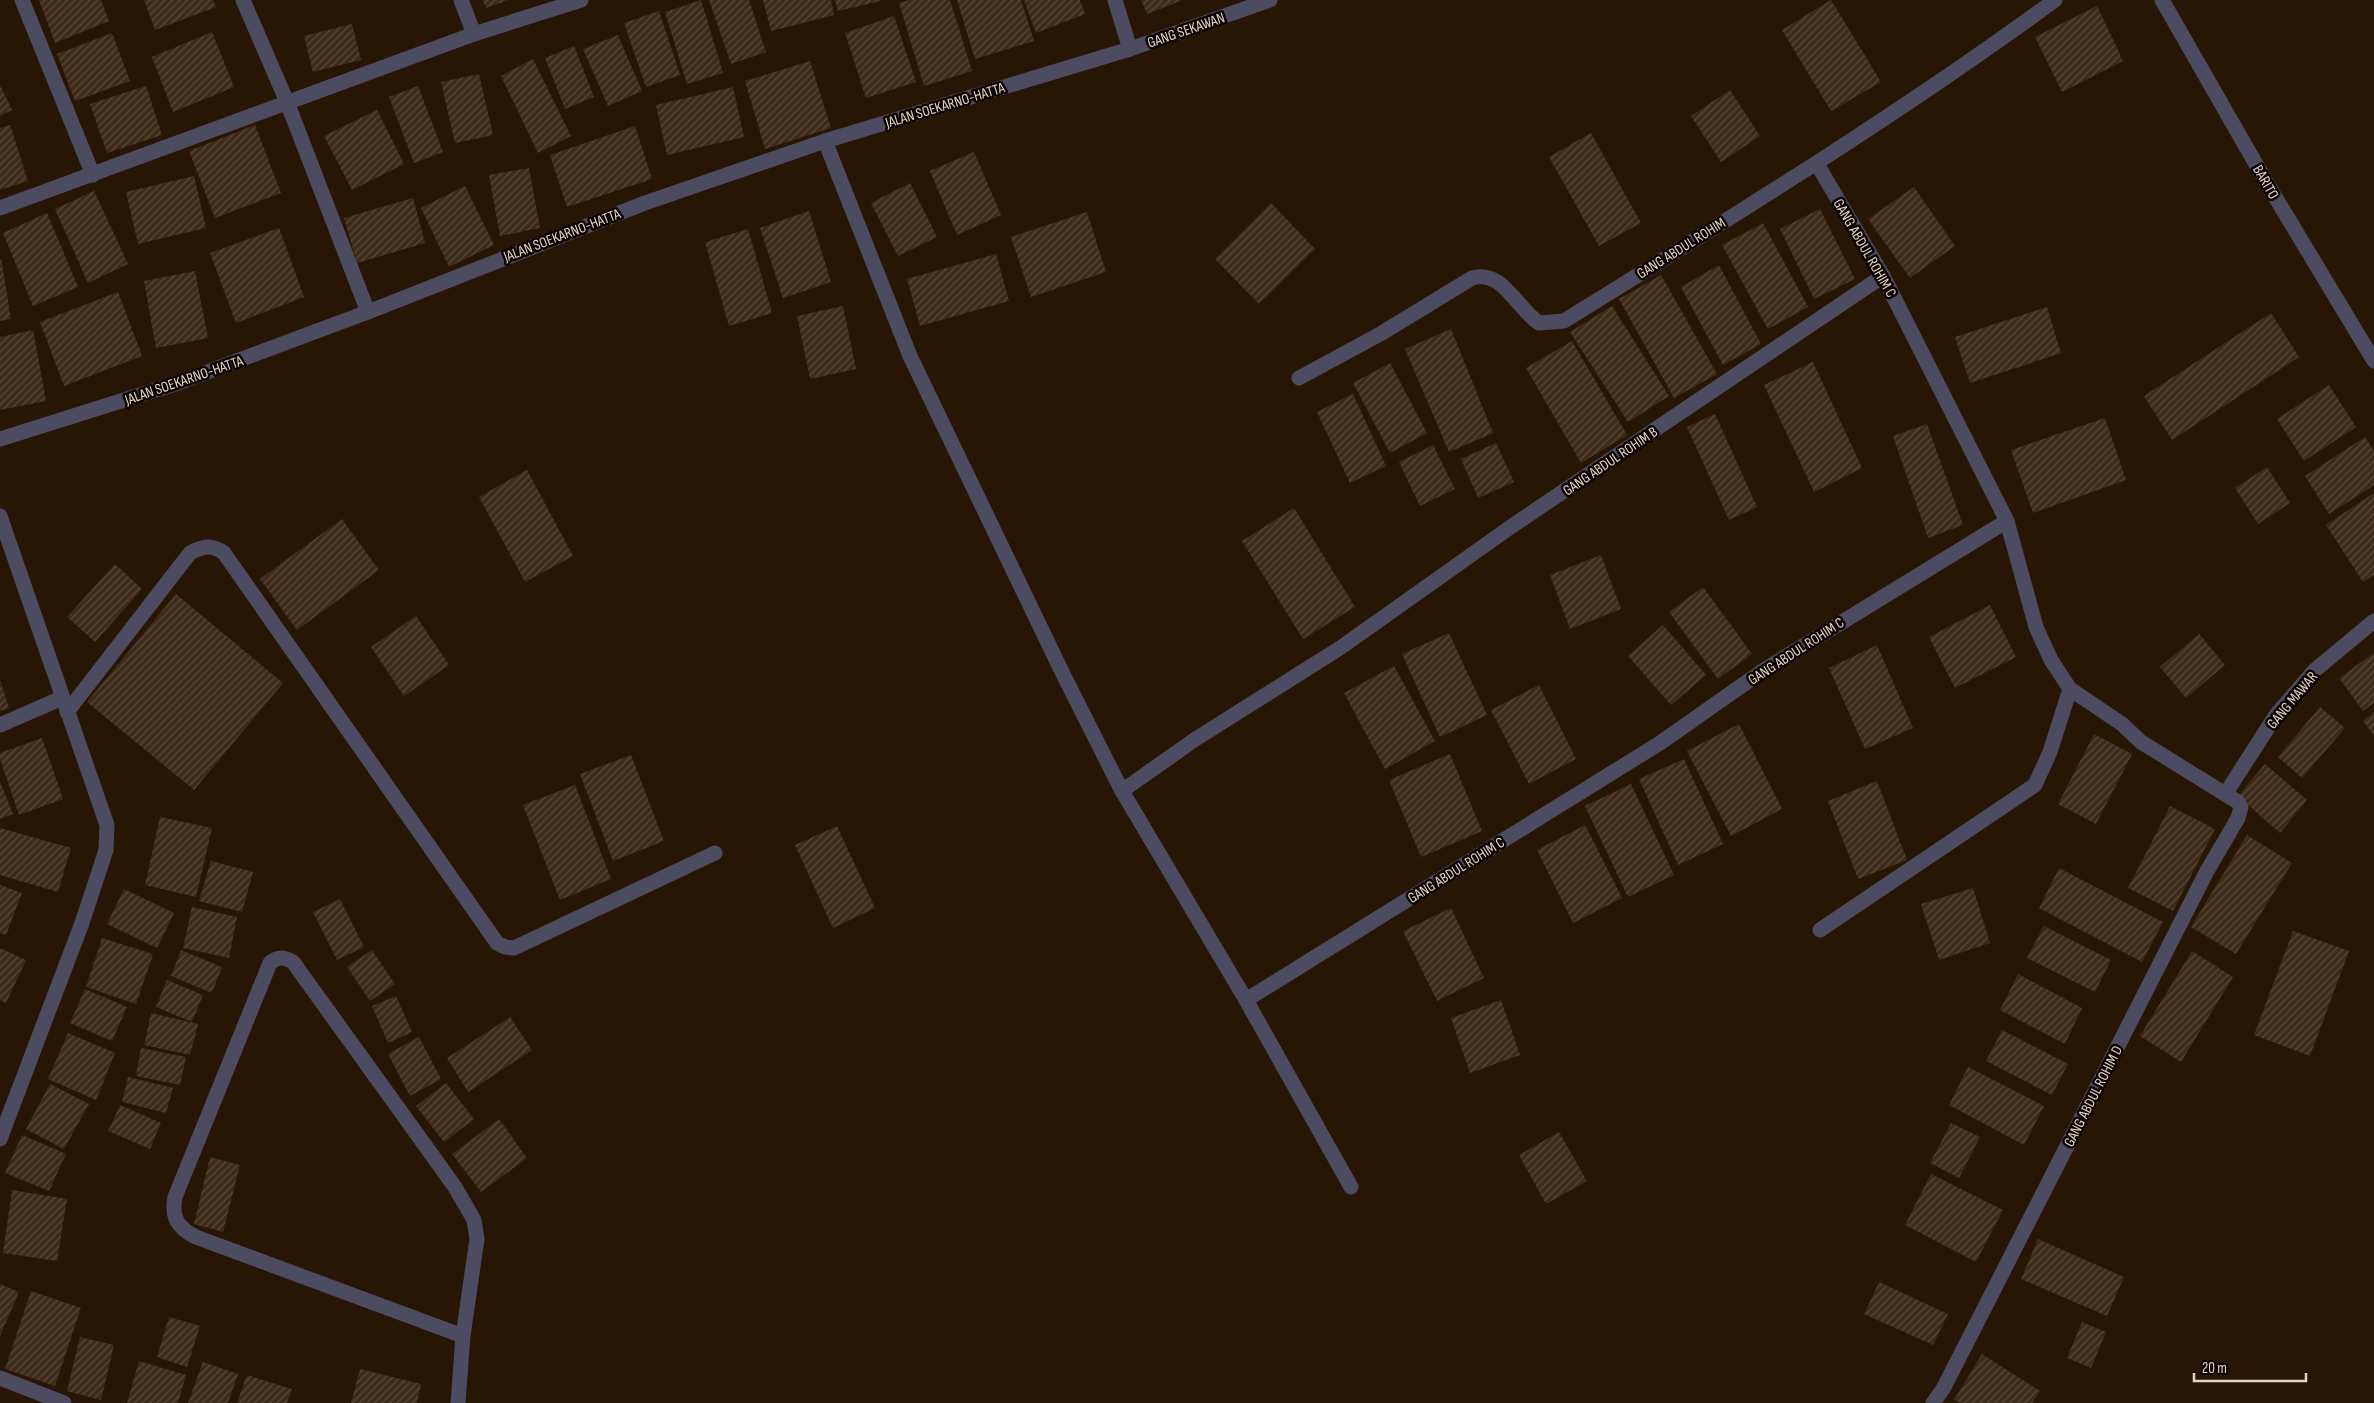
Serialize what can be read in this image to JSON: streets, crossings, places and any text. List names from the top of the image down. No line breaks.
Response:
{"streets":{"street":["GANG SEKAWAN","JALAN SOEKARNO-HATTA","BARITO","GANG ABDUL ROHIM","GANG ABDUL ROHIM C","GANG ABDUL ROHIM B","GANG MAWAR","GANG ABDUL ROHIM D"]},"crossings":[["GANG SEKAWAN","JALAN SOEKARNO-HATTA"],["GANG ABDUL ROHIM","GANG ABDUL ROHIM C"],["GANG ABDUL ROHIM C","GANG ABDUL ROHIM B"],["GANG MAWAR","GANG ABDUL ROHIM D"]],"scale_bar":"20 m"}
